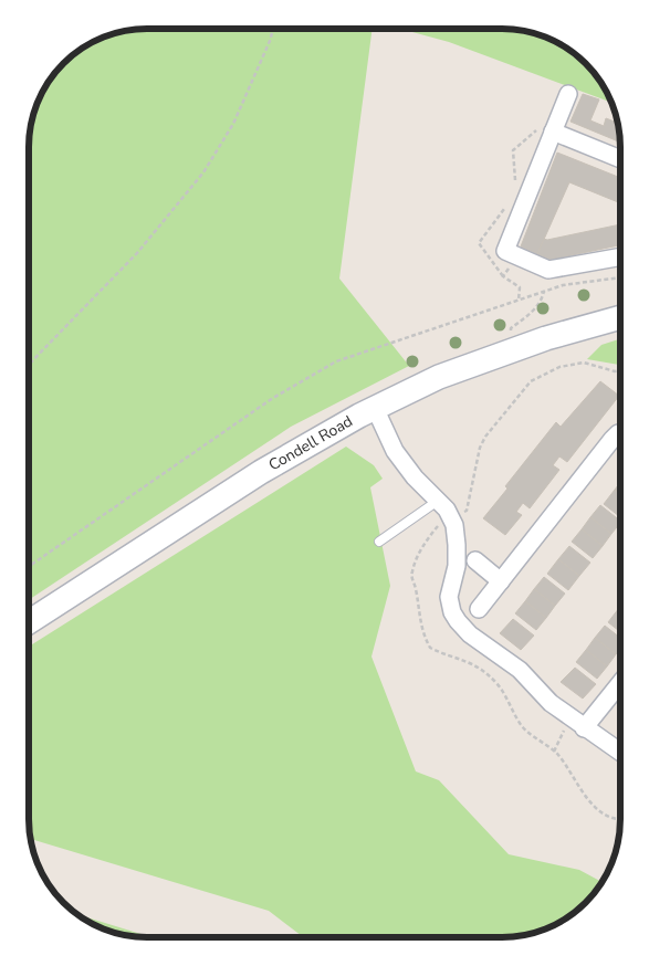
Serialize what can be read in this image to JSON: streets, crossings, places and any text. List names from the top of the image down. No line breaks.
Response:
{"streets":{"main road":["Condell Road"]}}
